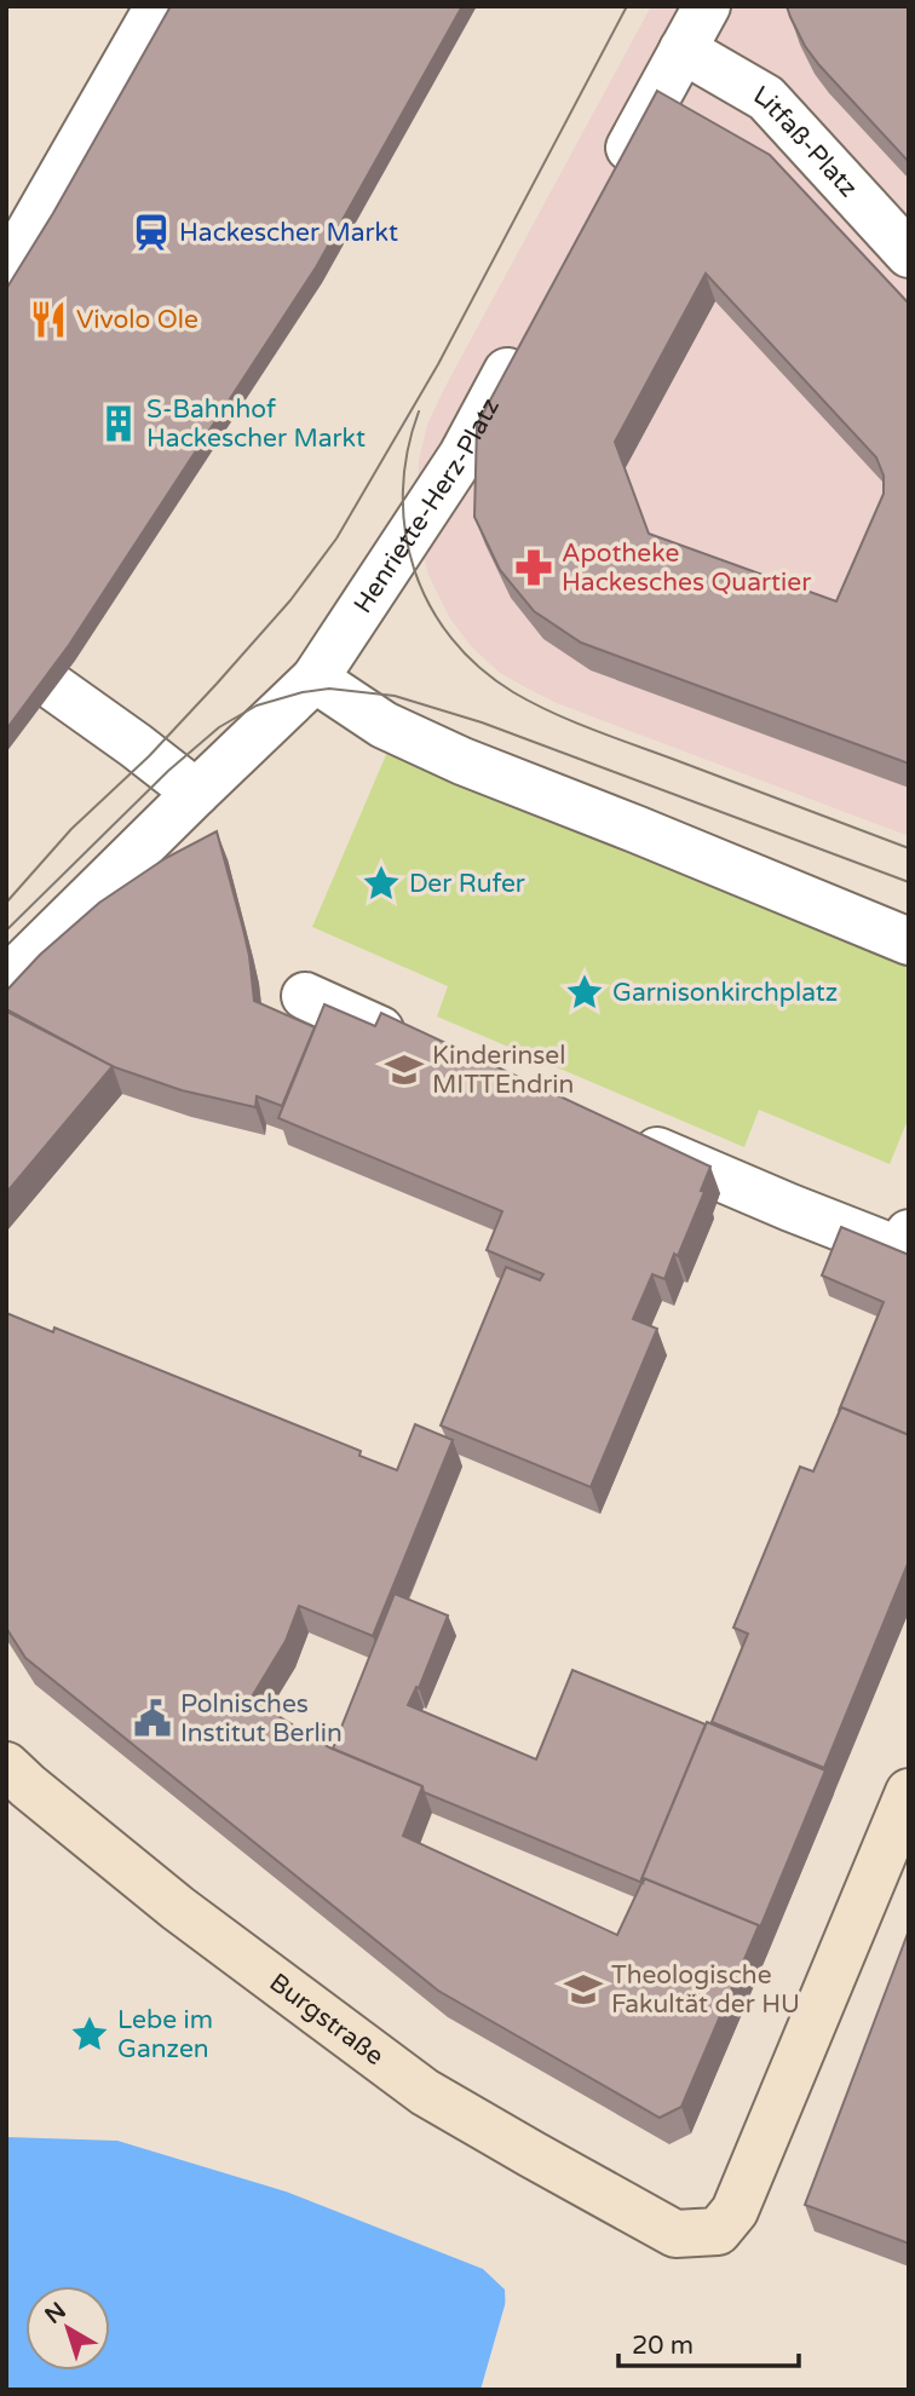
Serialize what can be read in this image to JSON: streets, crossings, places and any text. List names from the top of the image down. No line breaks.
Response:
{"streets":{"street":["Litfaß-Platz","Henriette-Herz-Platz","Burgstraße"]},"places":{"station":["Hackescher Markt"],"restaurant":["Vivolo Ole"],"building":["S-Bahnhof Hackescher Markt"],"pharmacy":["Apotheke Hackesches Quartier"],"place":["Der Rufer","Garnisonkirchplatz","Lebe im Ganzen"],"school or university":["Kinderinsel MITTEndrin","Theologische Fakultät der HU"],"public building":["Polnisches Institut Berlin"]},"scale_bar":"20 m","north":"top left"}
